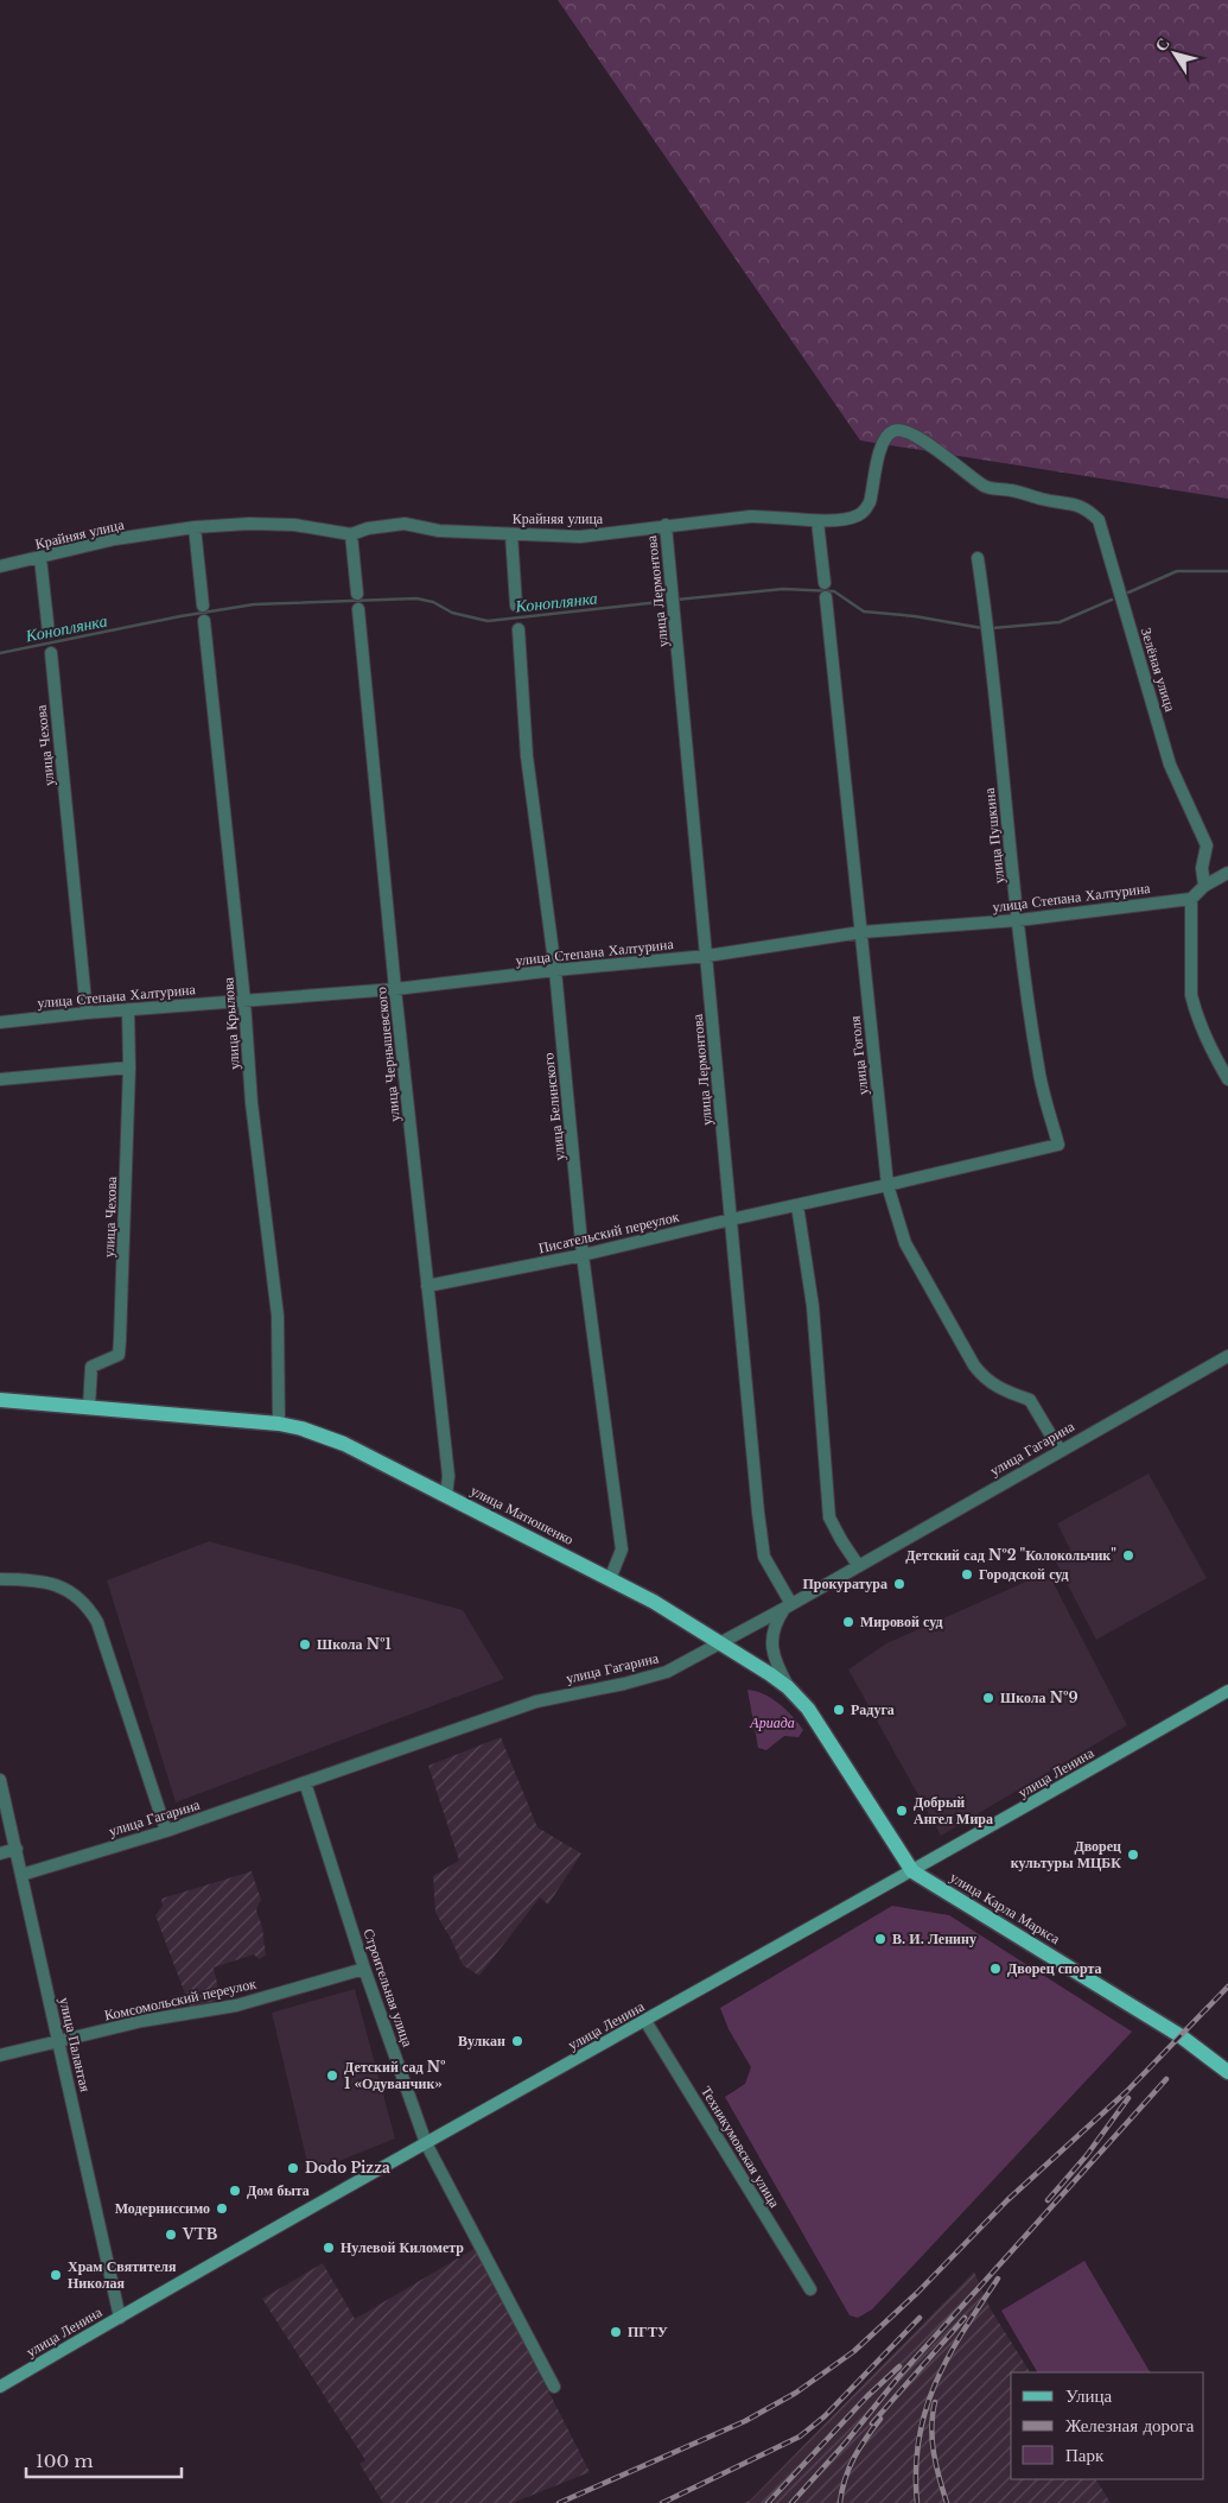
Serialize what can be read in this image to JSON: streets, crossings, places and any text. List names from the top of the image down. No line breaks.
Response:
{"streets":{"main road":["улица Матюшенко","улица Ленина","улица Карла Маркса"],"street":["Крайняя улица","улица Лермонтова","Зелёная улица","улица Чехова","улица Пушкина","улица Степана Халтурина","улица Крылова","улица Чернышевского","улица Гоголя","улица Белинского","Писательский переулок","улица Гагарина","Строительная улица","Комсомольский переулок","улица Палантая","Техникумовская улица"]},"crossings":[["Крайняя улица","улица Лермонтова"],["Крайняя улица","Зелёная улица"],["улица Лермонтова","улица Степана Халтурина"],["улица Лермонтова","Писательский переулок"],["улица Лермонтова","улица Гагарина"],["улица Чехова","улица Степана Халтурина"],["улица Чехова","улица Матюшенко"],["улица Пушкина","улица Степана Халтурина"],["улица Пушкина","Писательский переулок"],["улица Степана Халтурина","улица Крылова"],["улица Степана Халтурина","улица Чернышевского"],["улица Степана Халтурина","улица Гоголя"],["улица Степана Халтурина","улица Белинского"],["улица Крылова","улица Матюшенко"],["улица Чернышевского","Писательский переулок"],["улица Чернышевского","улица Матюшенко"],["улица Гоголя","Писательский переулок"],["улица Гоголя","улица Гагарина"],["улица Белинского","Писательский переулок"],["улица Белинского","улица Матюшенко"],["улица Гагарина","улица Матюшенко"],["улица Гагарина","Строительная улица"],["улица Гагарина","улица Палантая"],["улица Матюшенко","улица Ленина"],["улица Матюшенко","улица Карла Маркса"],["улица Ленина","улица Карла Маркса"],["улица Ленина","Строительная улица"],["улица Ленина","улица Палантая"],["улица Ленина","Техникумовская улица"],["Строительная улица","Комсомольский переулок"],["Комсомольский переулок","улица Палантая"]],"water":["Коноплянка"],"parks":["Ариада"],"places":["Детский сад №2 \"Колокольчик\"","Городской суд","Прокуратура","Мировой суд","Школа №1","Школа №9","Радуга","Добрый Ангел Мира","Дворец культуры МЦБК","В. И. Ленину","Дворец спорта","Вулкан","Детский сад № 1 «Одуванчик»","Dodo Pizza","Дом быта","Модерниссимо","VTB","Нулевой Километр","Храм Святителя Николая","ПГТУ"],"legend":["Улица","Железная дорога","Парк"],"scale_bar":"100 m","north":"top left"}
